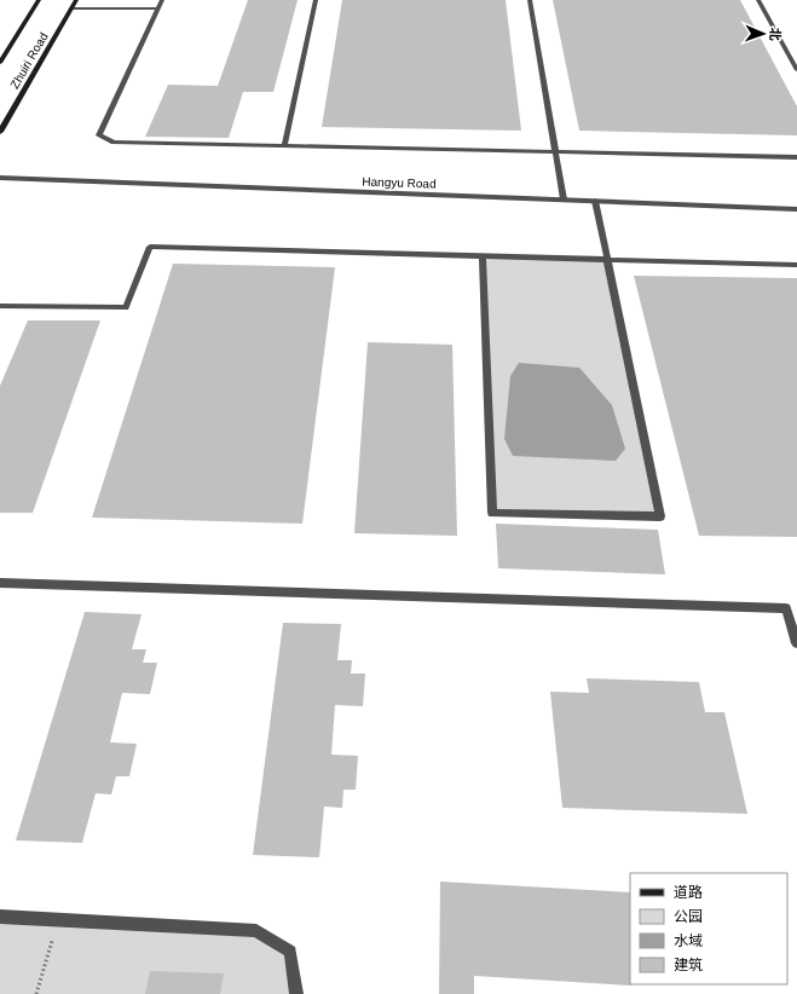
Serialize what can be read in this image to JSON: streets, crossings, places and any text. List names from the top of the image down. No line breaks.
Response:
{"streets":{"main road":["Zhuiri Road"],"street":["Hangyu Road"]},"legend":["道路","公园","水域","建筑"],"north":"right"}
